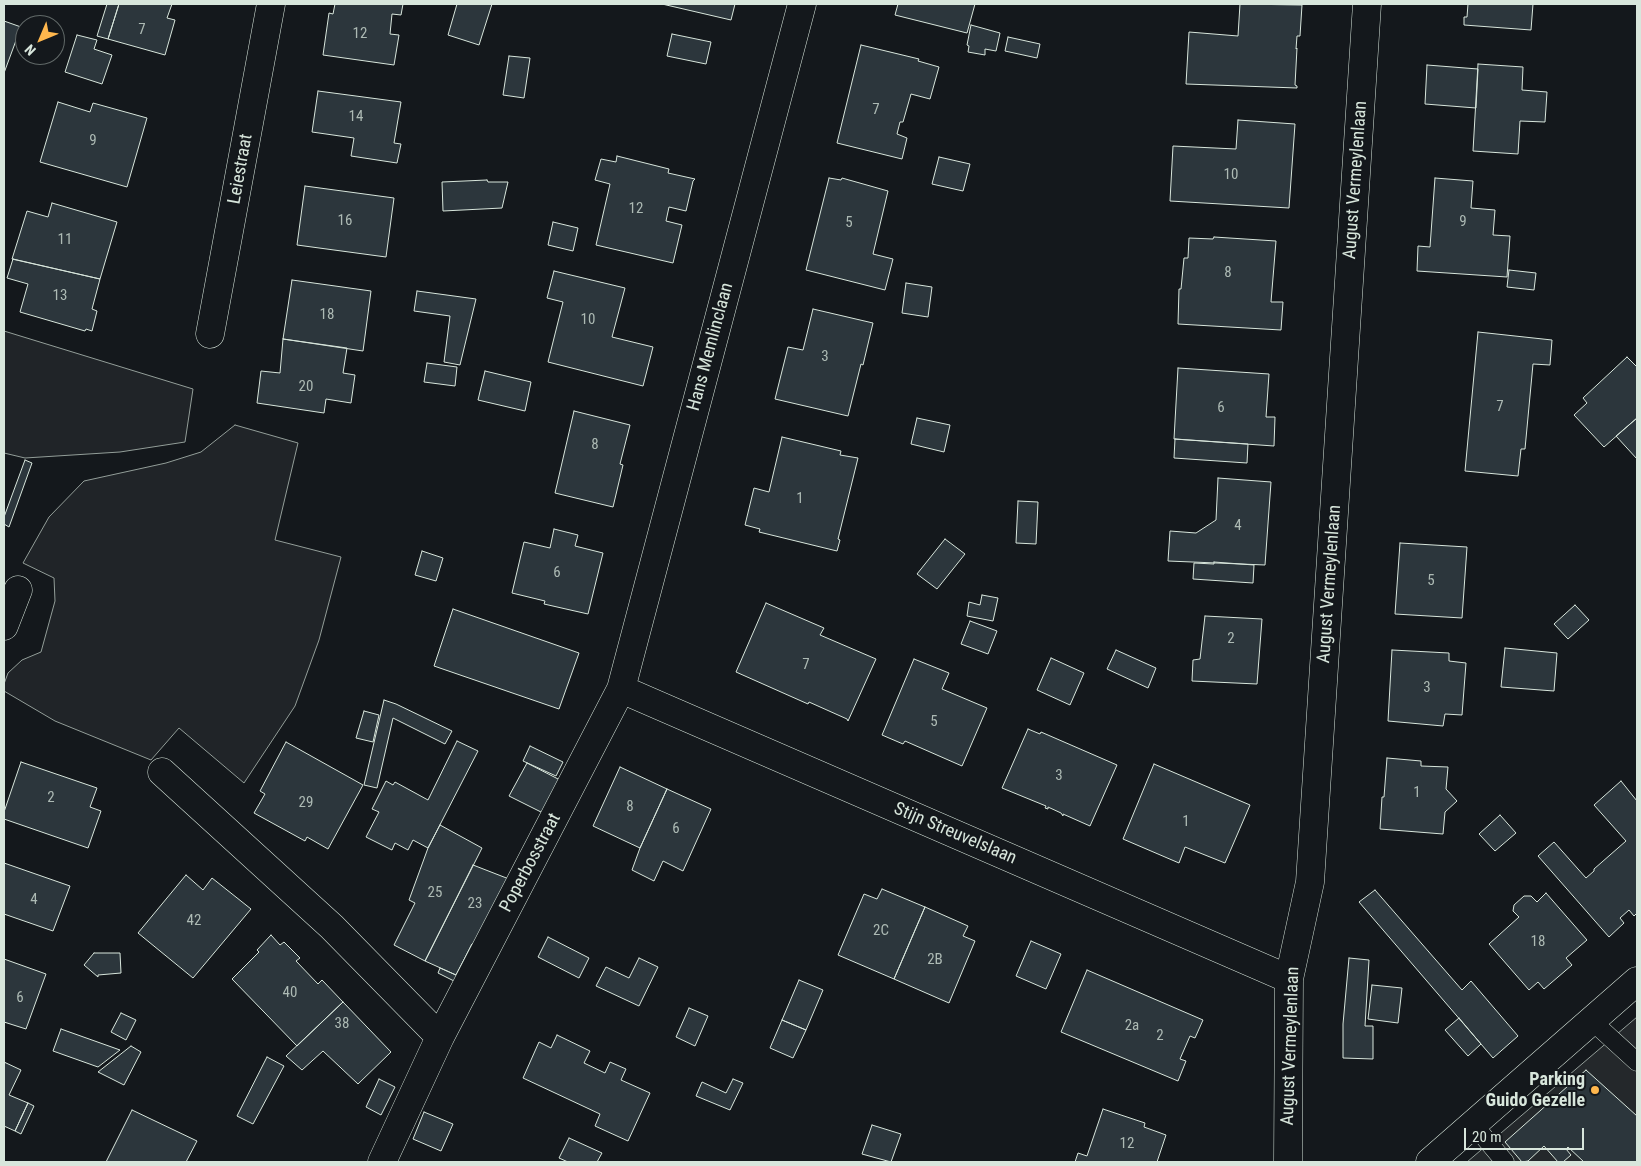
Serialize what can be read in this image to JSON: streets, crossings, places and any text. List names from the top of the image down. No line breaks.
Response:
{"streets":{"street":["Leiestraat","August Vermeylenlaan","Hans Memlinclaan","Stijn Streuvelslaan","Poperbosstraat"]},"crossings":[["August Vermeylenlaan","Stijn Streuvelslaan"],["Hans Memlinclaan","Stijn Streuvelslaan"],["Hans Memlinclaan","Poperbosstraat"],["Stijn Streuvelslaan","Poperbosstraat"]],"places":["Parking Guido Gezelle"],"house_numbers":["7","12","7","14","9","10","12","16","9","5","11","8","13","18","10","3","20","7","6","8","1","4","6","5","2","7","3","5","3","1","2","29","8","1","6","25","4","23","42","2C","18","2B","40","6","38","2a","2","12"],"scale_bar":"20 m","north":"bottom left"}
